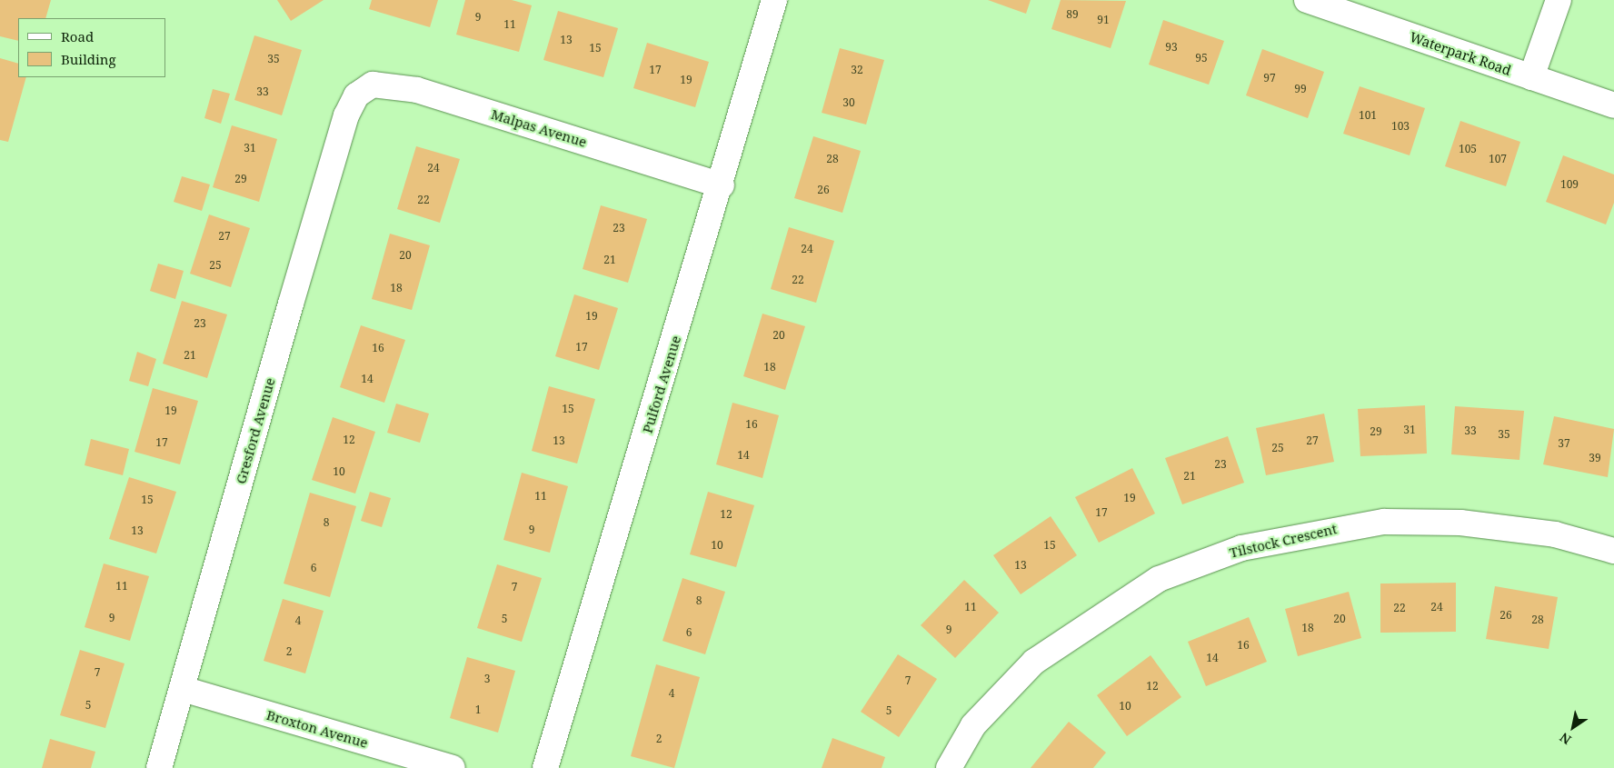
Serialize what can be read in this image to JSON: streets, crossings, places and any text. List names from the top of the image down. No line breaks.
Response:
{"streets":{"street":["Waterpark Road","Malpas Avenue","Pulford Avenue","Gresford Avenue","Tilstock Crescent","Broxton Avenue"]},"crossings":[["Malpas Avenue","Pulford Avenue"],["Malpas Avenue","Gresford Avenue"],["Gresford Avenue","Broxton Avenue"]],"house_numbers":["89","9","91","11","13","93","15","95","35","17","32","97","19","99","33","30","101","103","31","105","28","107","24","29","109","26","22","23","27","24","20","21","25","22","18","19","23","20","17","16","21","18","14","15","19","16","31","33","29","35","12","13","27","17","37","25","14","39","23","10","21","11","19","15","17","12","8","9","13","10","15","13","6","11","7","8","11","24","22","26","9","5","20","28","4","18","9","6","16","2","14","7","3","7","12","4","5","10","1","5","2"],"legend":["Road","Building"],"north":"bottom left"}
